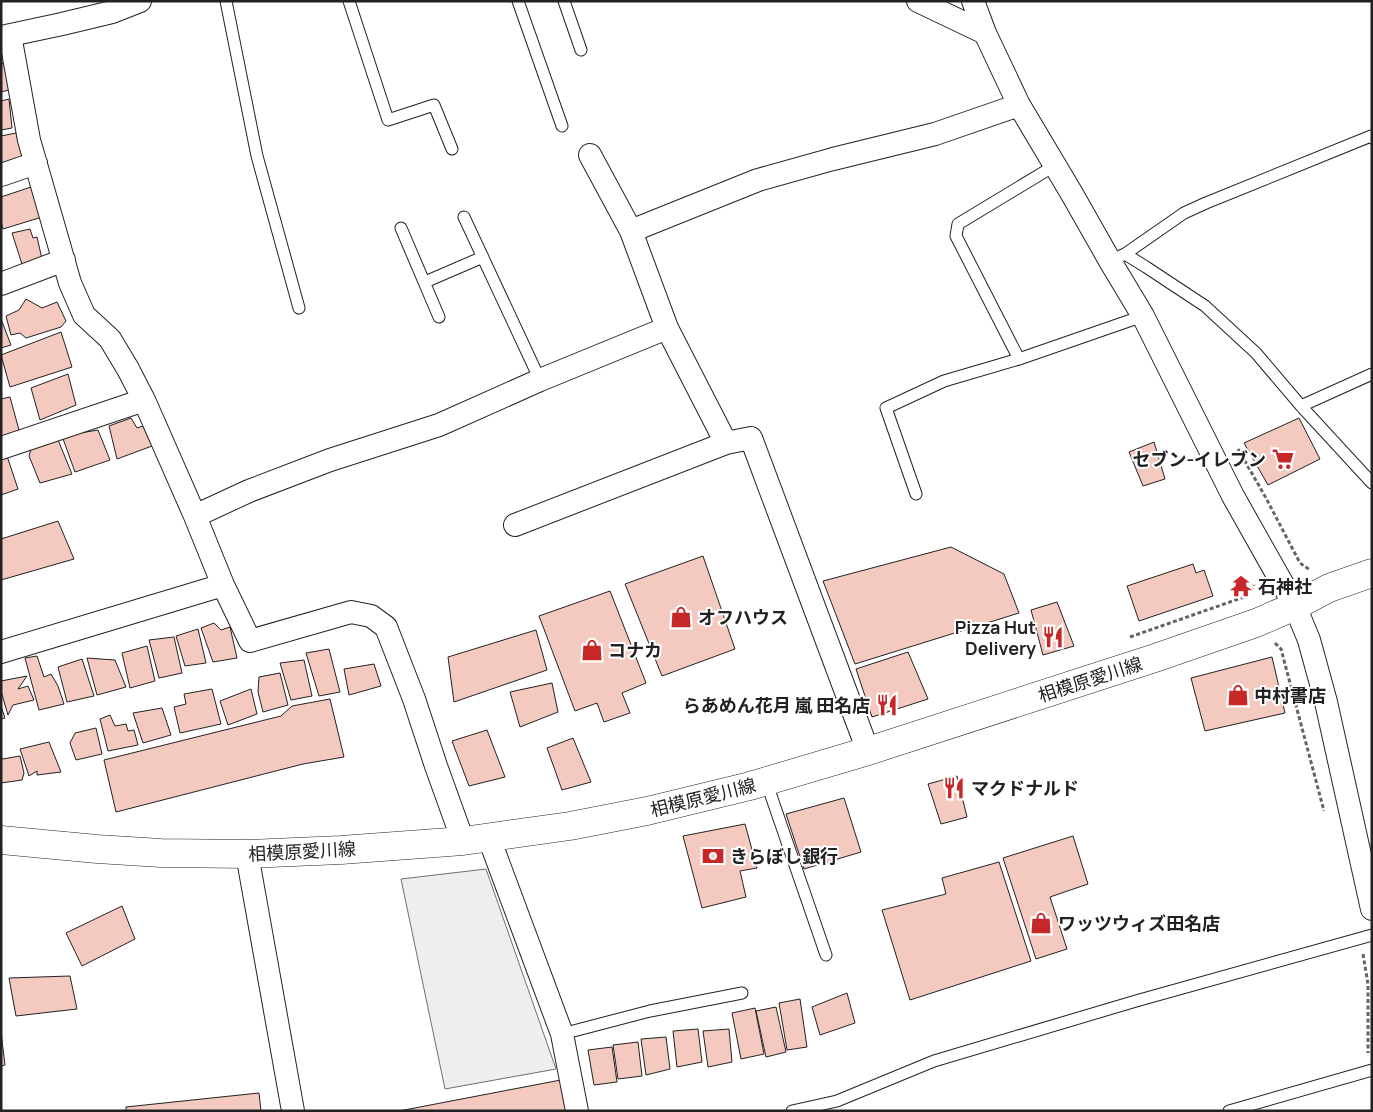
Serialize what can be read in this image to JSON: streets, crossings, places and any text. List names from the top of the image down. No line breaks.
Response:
{"streets":{"main road":["相模原愛川線"]},"places":{"supermarket":["セブン-イレブン"],"temple":["石神社"],"shop":["オフハウス","コナカ","中村書店","ワッツウィズ田名店"],"restaurant":["Pizza Hut Delivery","らあめん花月 嵐 田名店","マクドナルド"],"bank":["きらぼし銀行"]}}
